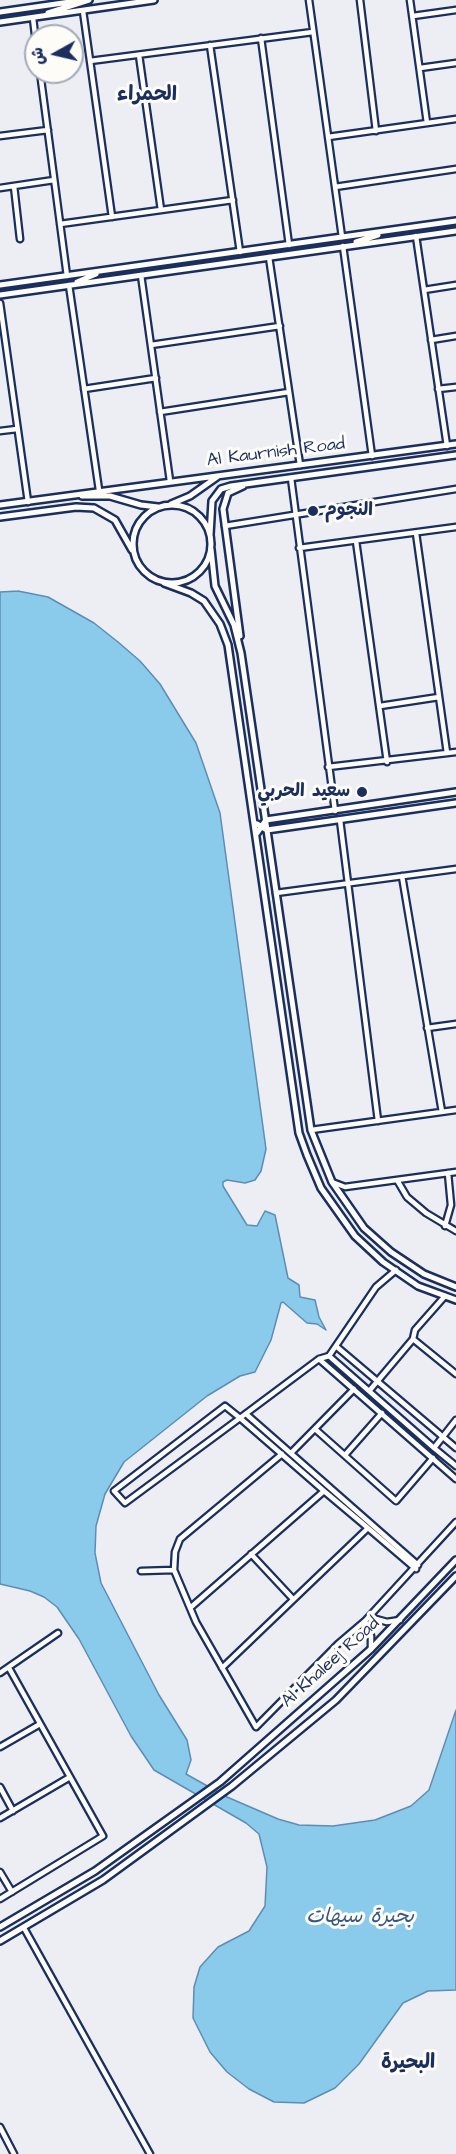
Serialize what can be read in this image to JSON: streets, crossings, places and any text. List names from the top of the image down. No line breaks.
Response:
{"streets":{"street":["Al Kaurnish Road","Al Khaleej Road"]},"districts":["الحمراء","البحيرة"],"water":["بحيرة سيهات"],"places":["النجوم","سعيد الحربي"],"north":"left"}
